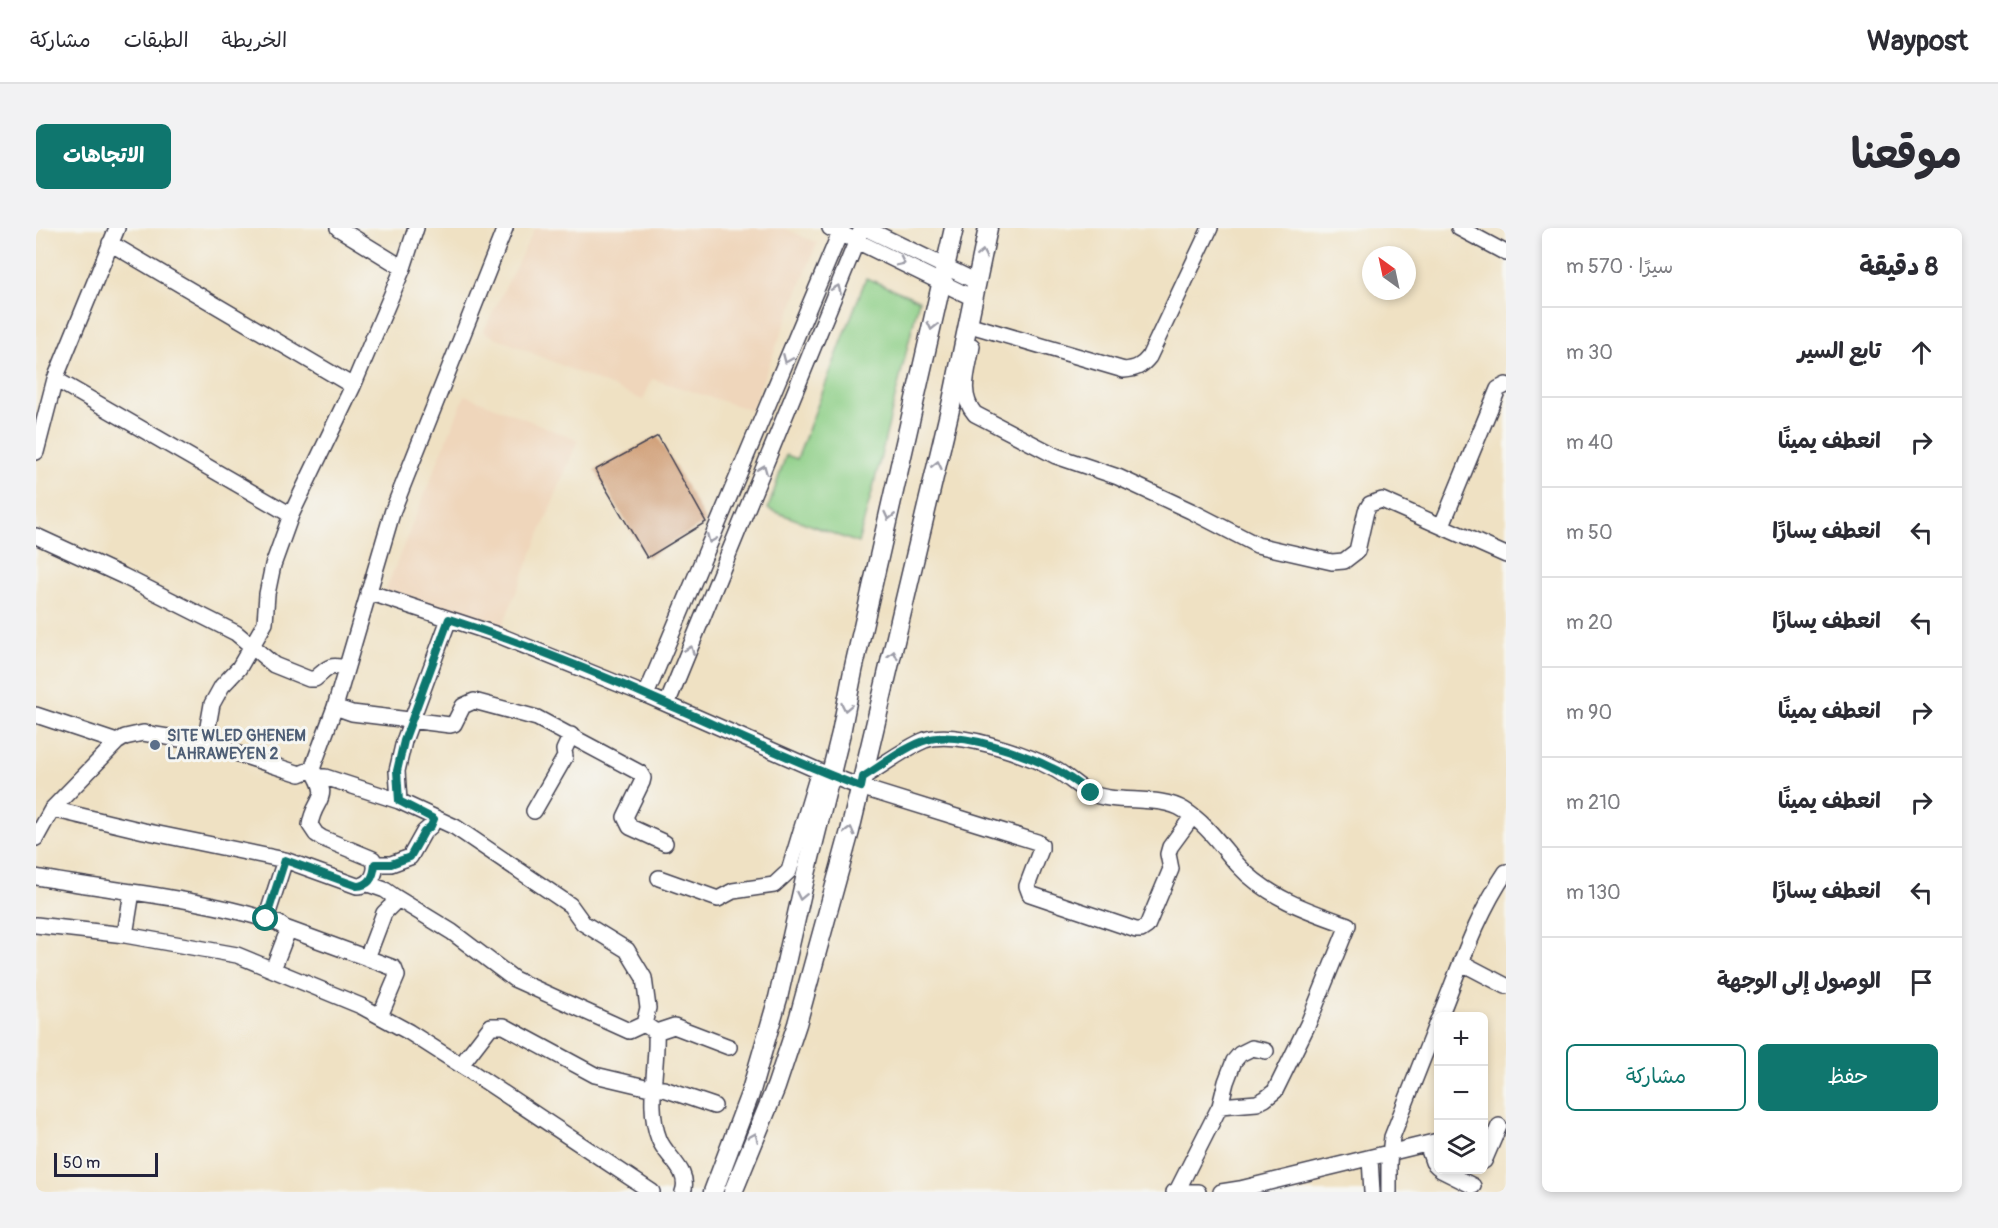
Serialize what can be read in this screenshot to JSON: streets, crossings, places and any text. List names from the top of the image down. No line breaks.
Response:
{"places":["SITE WLED GHENEM LAHRAWEYEN 2"],"scale_bar":"50 m","north":"top left","page":{"header":"Waypost","nav":["الخريطة","الطبقات","مشاركة"],"title":"موقعنا","buttons":["الاتجاهات",["حفظ","مشاركة"]],"heading":["8 دقيقة","سيرًا · 570 m"],"list":[["تابع السير","30 m"],["انعطف يمينًا","40 m"],["انعطف يسارًا","50 m"],["انعطف يسارًا","20 m"],["انعطف يمينًا","90 m"],["انعطف يمينًا","210 m"],["انعطف يسارًا","130 m"],"الوصول إلى الوجهة"],"map_buttons":["+","−"],"scale":"50 m"}}
